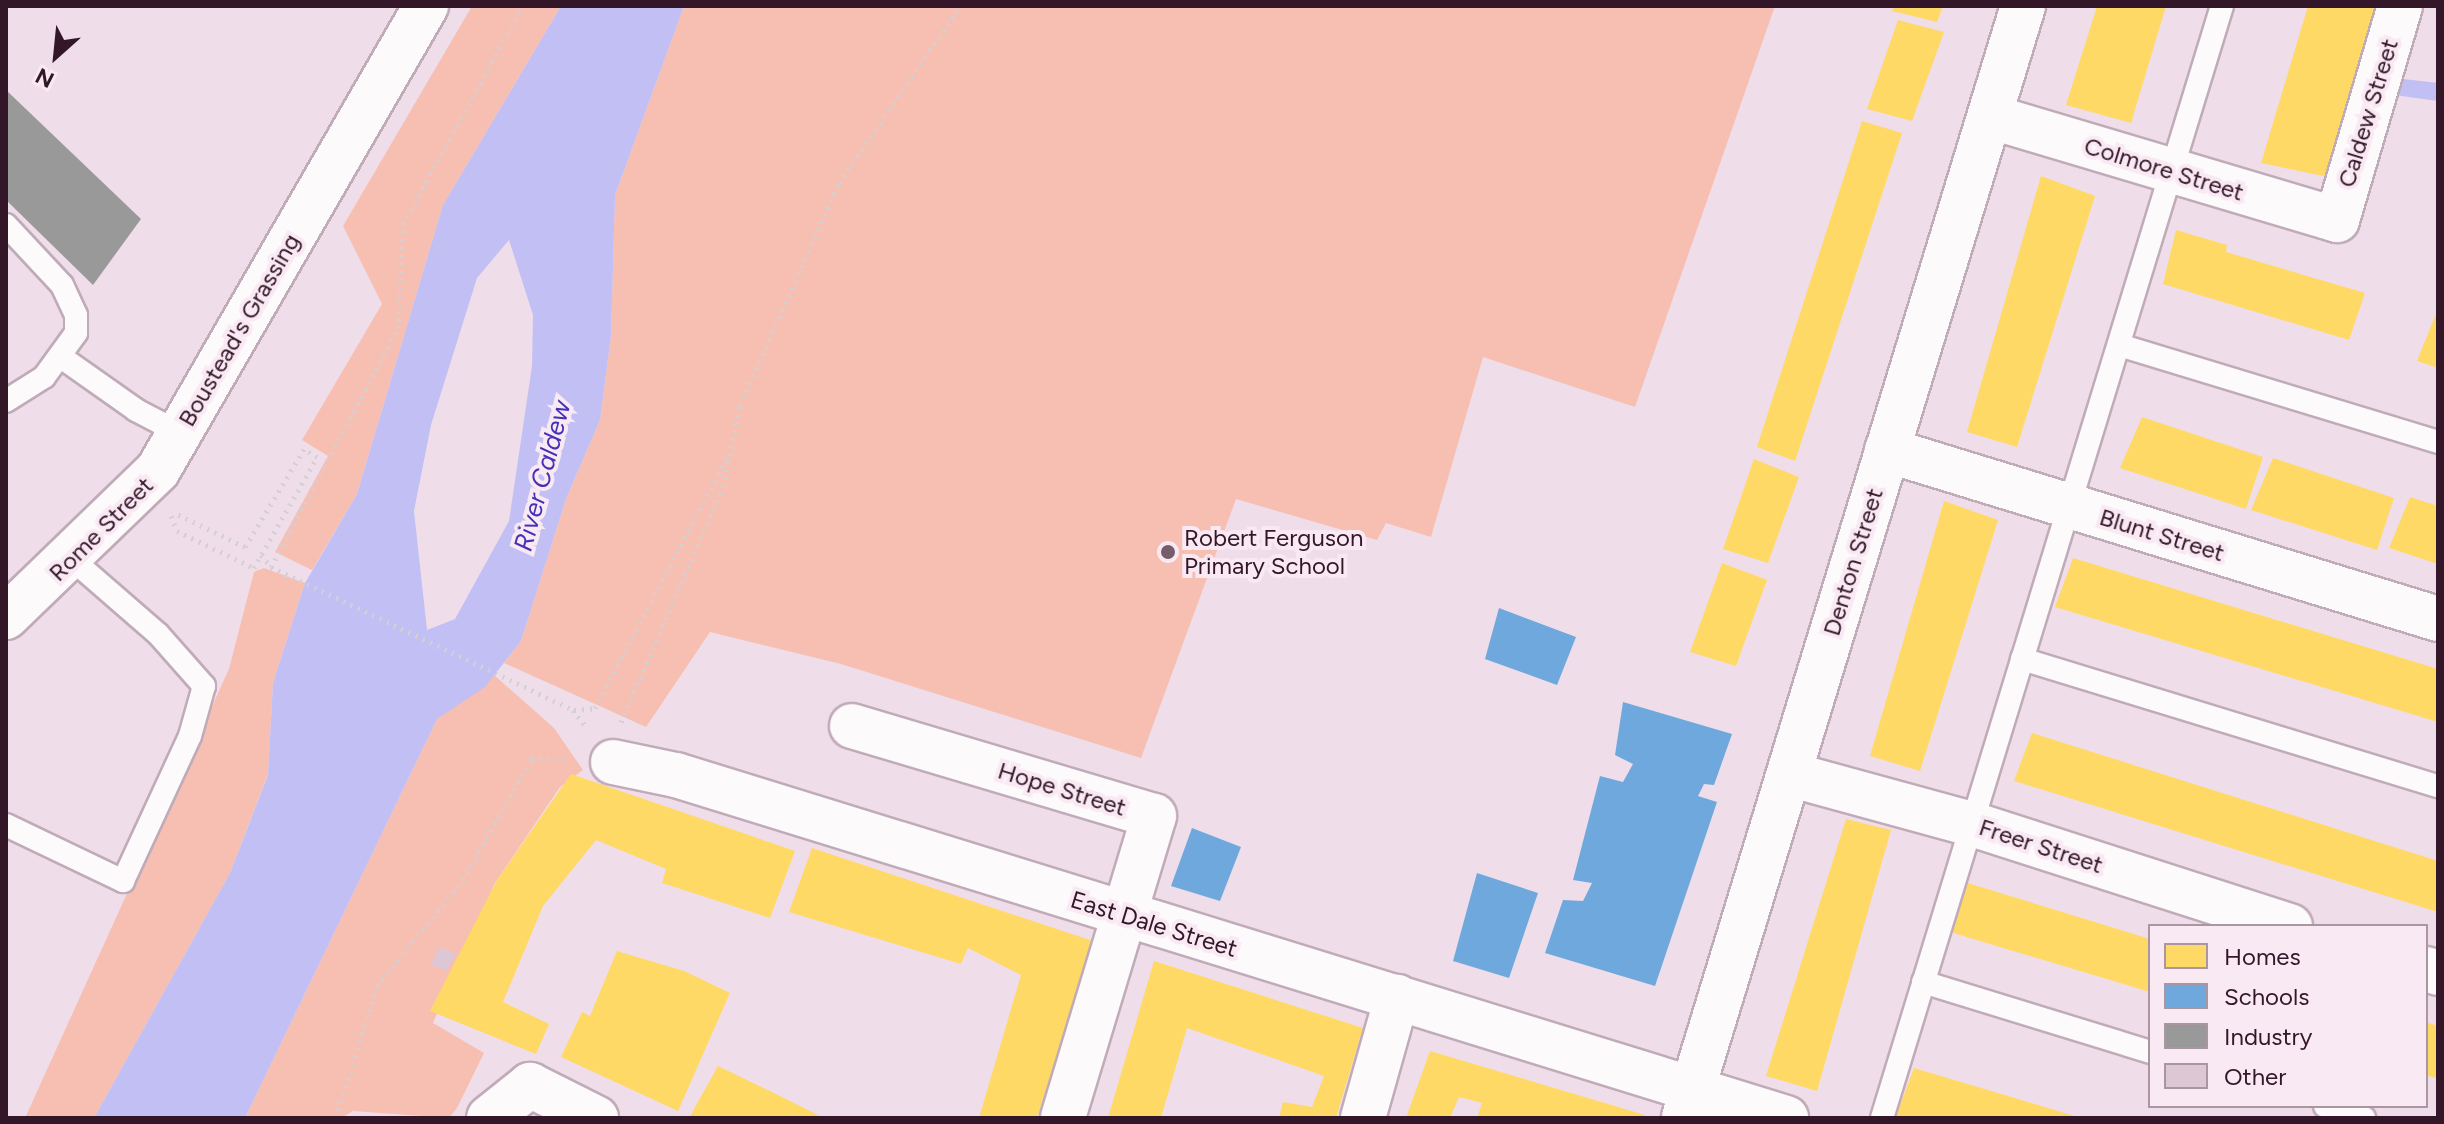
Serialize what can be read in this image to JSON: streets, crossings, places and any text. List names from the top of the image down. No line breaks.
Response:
{"streets":{"street":["Caldew Street","Colmore Street","Boustead's Grassing","Rome Street","Blunt Street","Denton Street","Hope Street","Freer Street","East Dale Street"]},"crossings":[["Caldew Street","Colmore Street"],["Colmore Street","Denton Street"],["Boustead's Grassing","Rome Street"],["Blunt Street","Denton Street"],["Denton Street","Freer Street"],["Denton Street","East Dale Street"],["Hope Street","East Dale Street"]],"water":["River Caldew"],"places":["Robert Ferguson Primary School"],"legend":["Homes","Schools","Industry","Other"],"north":"bottom left"}
